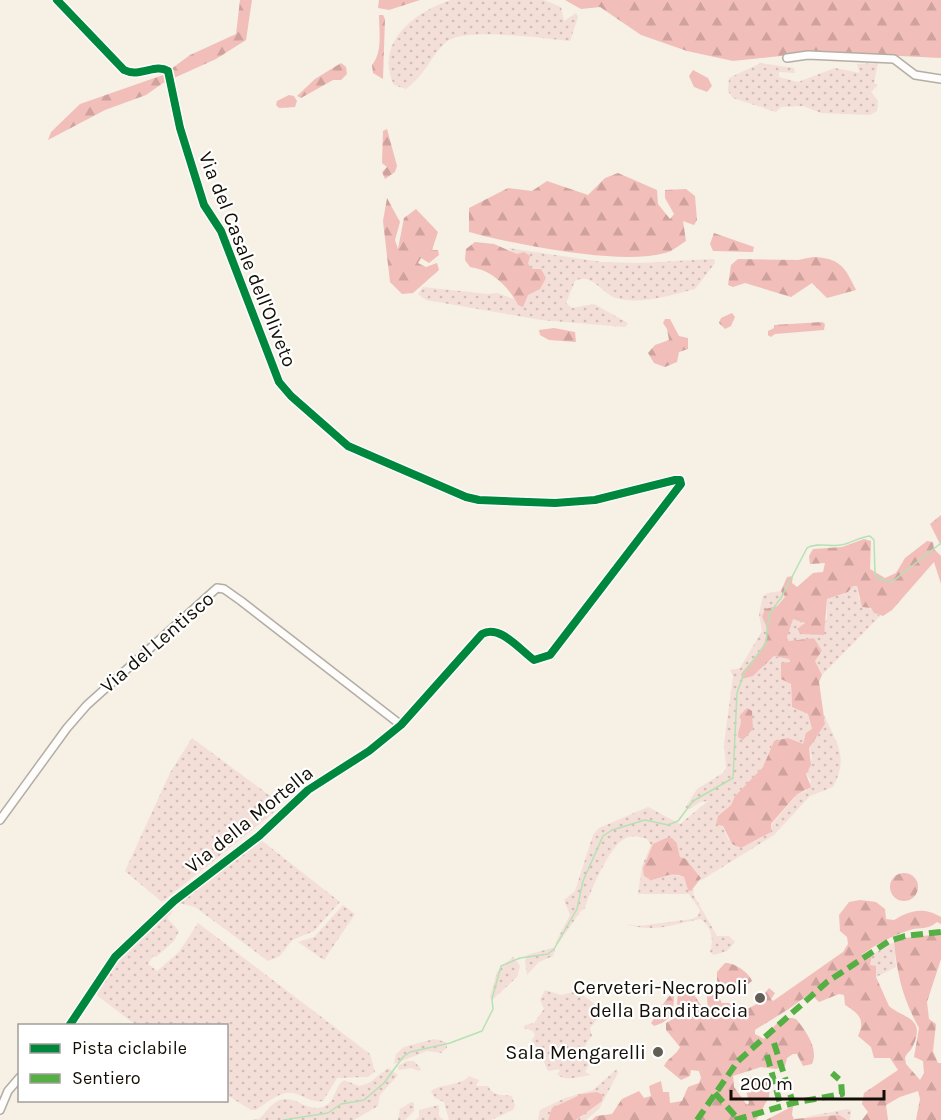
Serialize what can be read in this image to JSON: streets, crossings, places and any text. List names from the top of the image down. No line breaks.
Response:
{"streets":{"street":["Via del Casale dell'Oliveto","Via del Lentisco","Via della Mortella"]},"crossings":[["Via del Casale dell'Oliveto","Via della Mortella"],["Via del Lentisco","Via della Mortella"]],"places":["Cerveteri-Necropoli della Banditaccia","Sala Mengarelli"],"legend":["Pista ciclabile","Sentiero"],"scale_bar":"200 m"}
